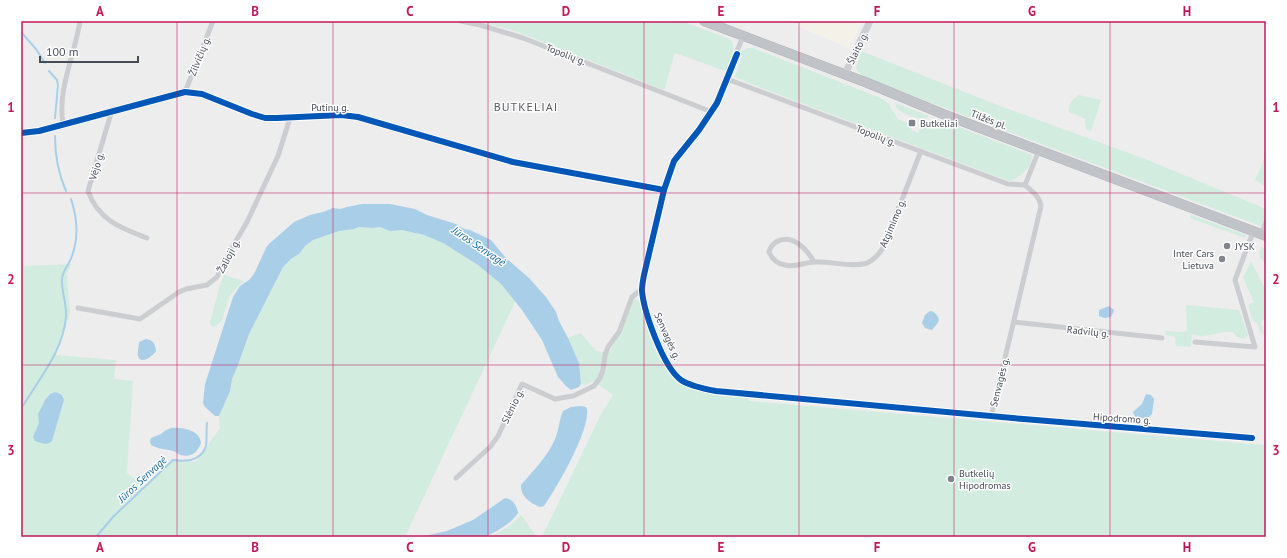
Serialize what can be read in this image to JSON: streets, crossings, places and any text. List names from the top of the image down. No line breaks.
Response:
{"streets":{"highway":["Tilžės pl."],"main road":["Šlaito g."],"street":["Topolių g.","Žilvičių g.","Putinų g.","Vėjo g.","Atgimimo g.","Žalioji g.","Radvilų g.","Senvagės g.","Slėnio g.","Hipodromo g."]},"crossings":[["Šlaito g.","Tilžės pl."],["Topolių g.","Atgimimo g."],["Topolių g.","Senvagės g."],["Žilvičių g.","Putinų g."],["Putinų g.","Vėjo g."],["Putinų g.","Žalioji g."],["Putinų g.","Senvagės g."],["Tilžės pl.","Senvagės g."],["Radvilų g.","Senvagės g."],["Senvagės g.","Slėnio g."],["Senvagės g.","Hipodromo g."]],"districts":["BUTKELIAI"],"water":["Jūros Senvagė"],"places":{"transit":["Butkeliai"],"other":["JYSK","Inter Cars Lietuva","Butkelių Hipodromas"]},"scale_bar":"100 m","grid":{"columns":["A","B","C","D","E","F","G","H"],"rows":["1","2","3"]}}
